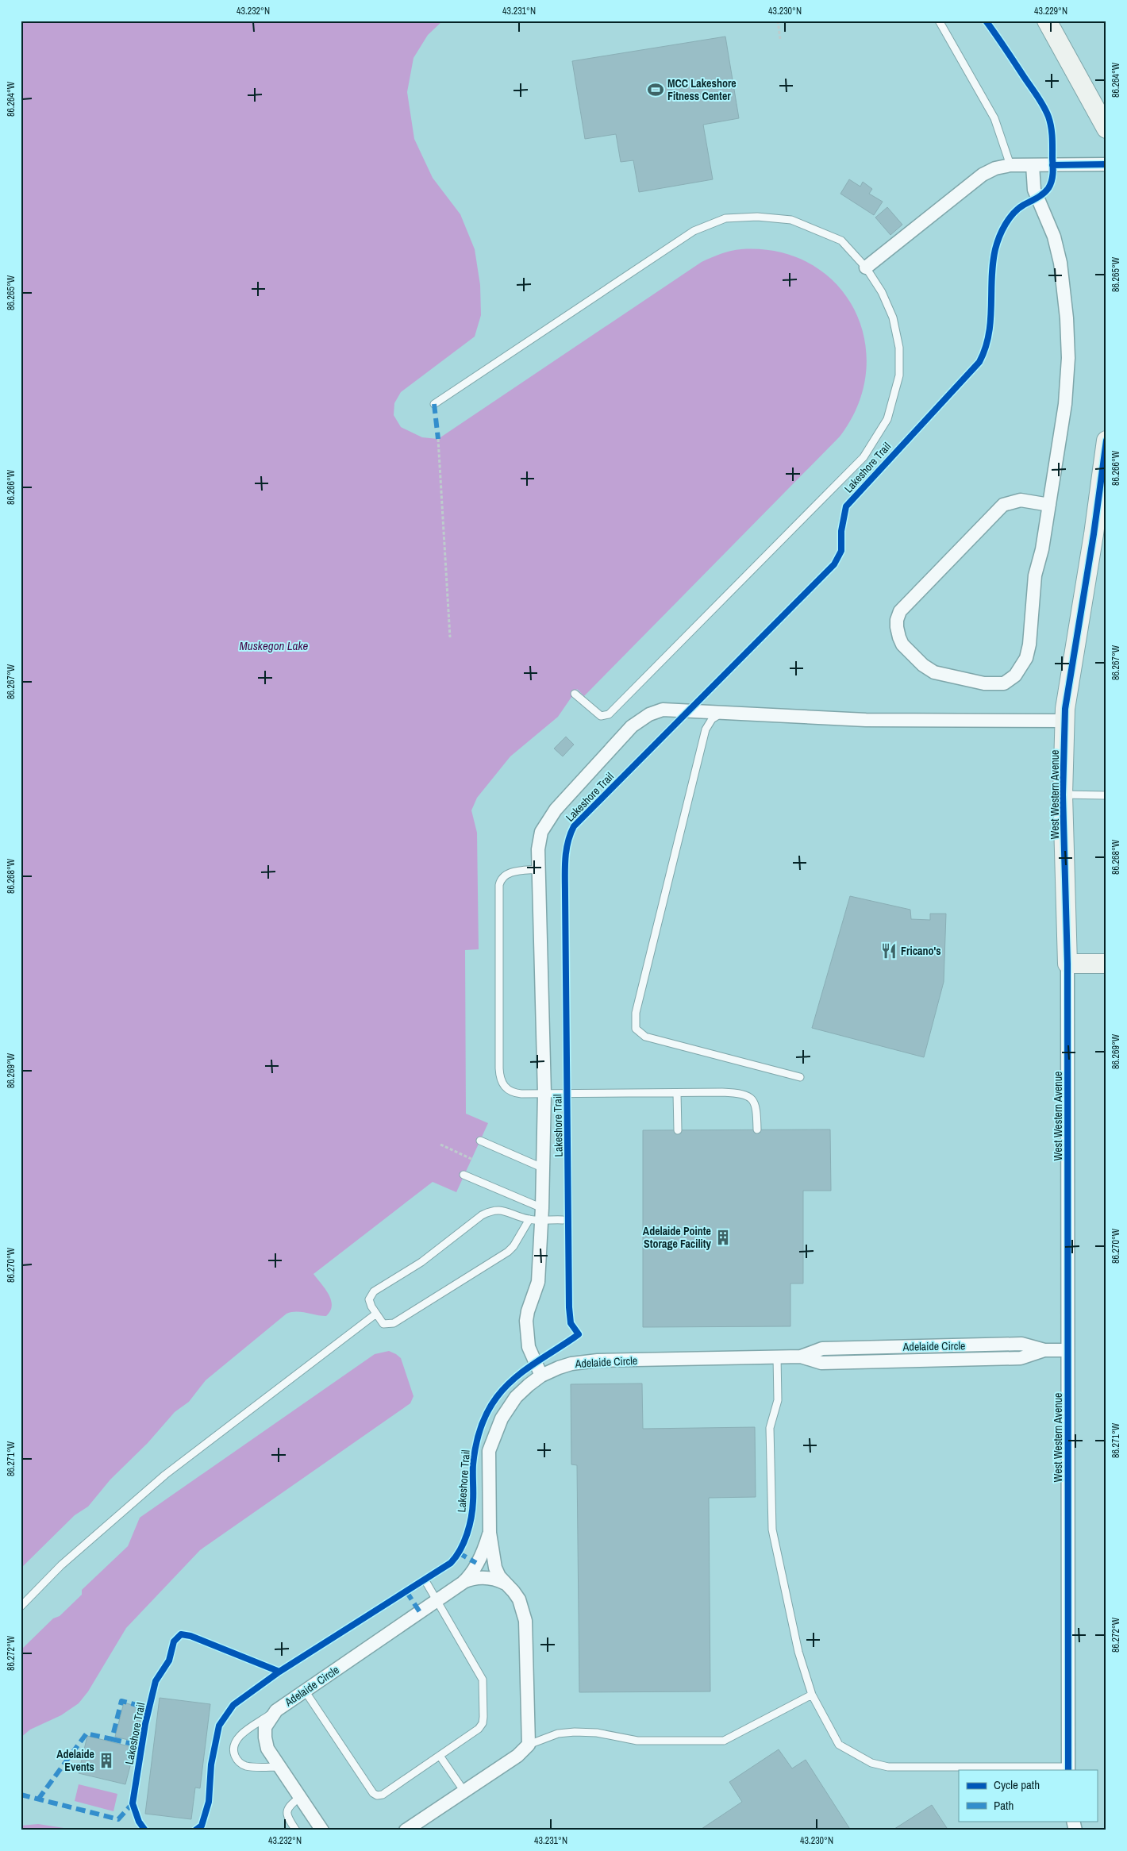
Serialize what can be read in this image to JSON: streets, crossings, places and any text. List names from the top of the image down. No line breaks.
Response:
{"streets":{"street":["West Western Avenue","Adelaide Circle"],"cycle path":["Lakeshore Trail"]},"crossings":[["West Western Avenue","Adelaide Circle"]],"water":["Muskegon Lake"],"places":{"sports":["MCC Lakeshore Fitness Center"],"restaurant":["Fricano's"],"building":["Adelaide Pointe Storage Facility","Adelaide Events"]},"legend":["Cycle path","Path"],"coordinates":["43.232°N","43.231°N","43.230°N","43.229°N","86.264°W","86.265°W","86.266°W","86.267°W","86.268°W","86.269°W","86.270°W","86.271°W","86.272°W"]}
